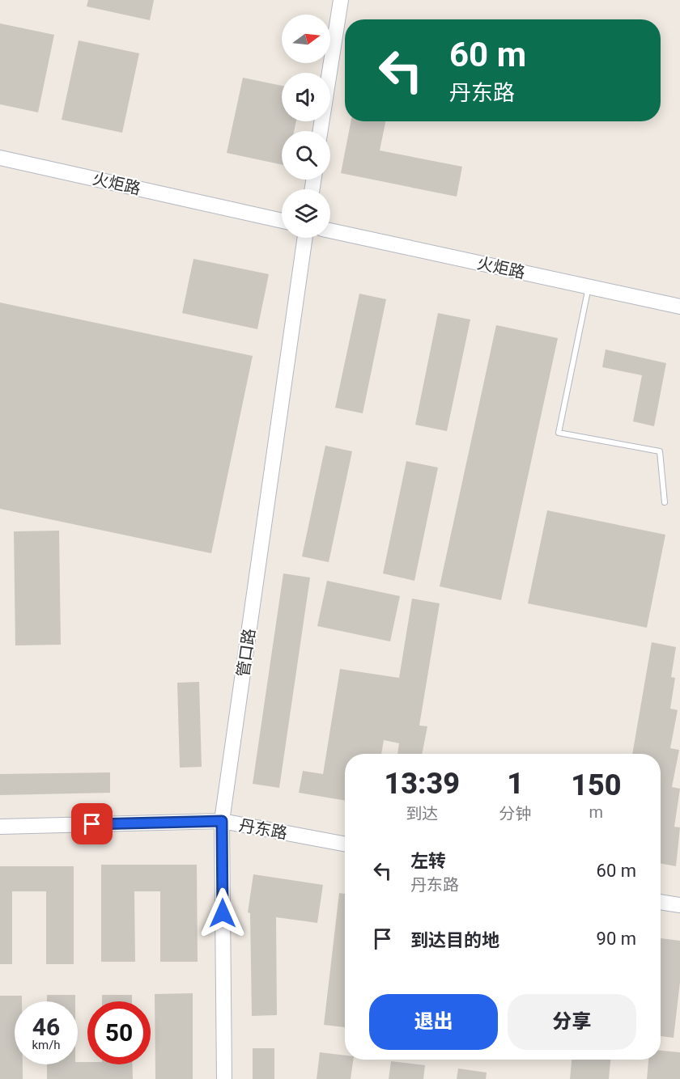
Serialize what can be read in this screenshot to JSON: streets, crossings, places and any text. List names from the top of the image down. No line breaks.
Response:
{"streets":{"main road":["火炬路","管口路","丹东路"]},"crossings":[["管口路","丹东路"]],"north":"right","page":{"turn":["60 m","丹东路"],"eta":["13:39","到达","1","分钟","150","m"],"list":[{"name":"左转","note":"丹东路","value":"60 m"},{"name":"到达目的地","value":"90 m"}],"buttons":["退出","分享"],"speed":"46 km/h","limit":"50"}}
